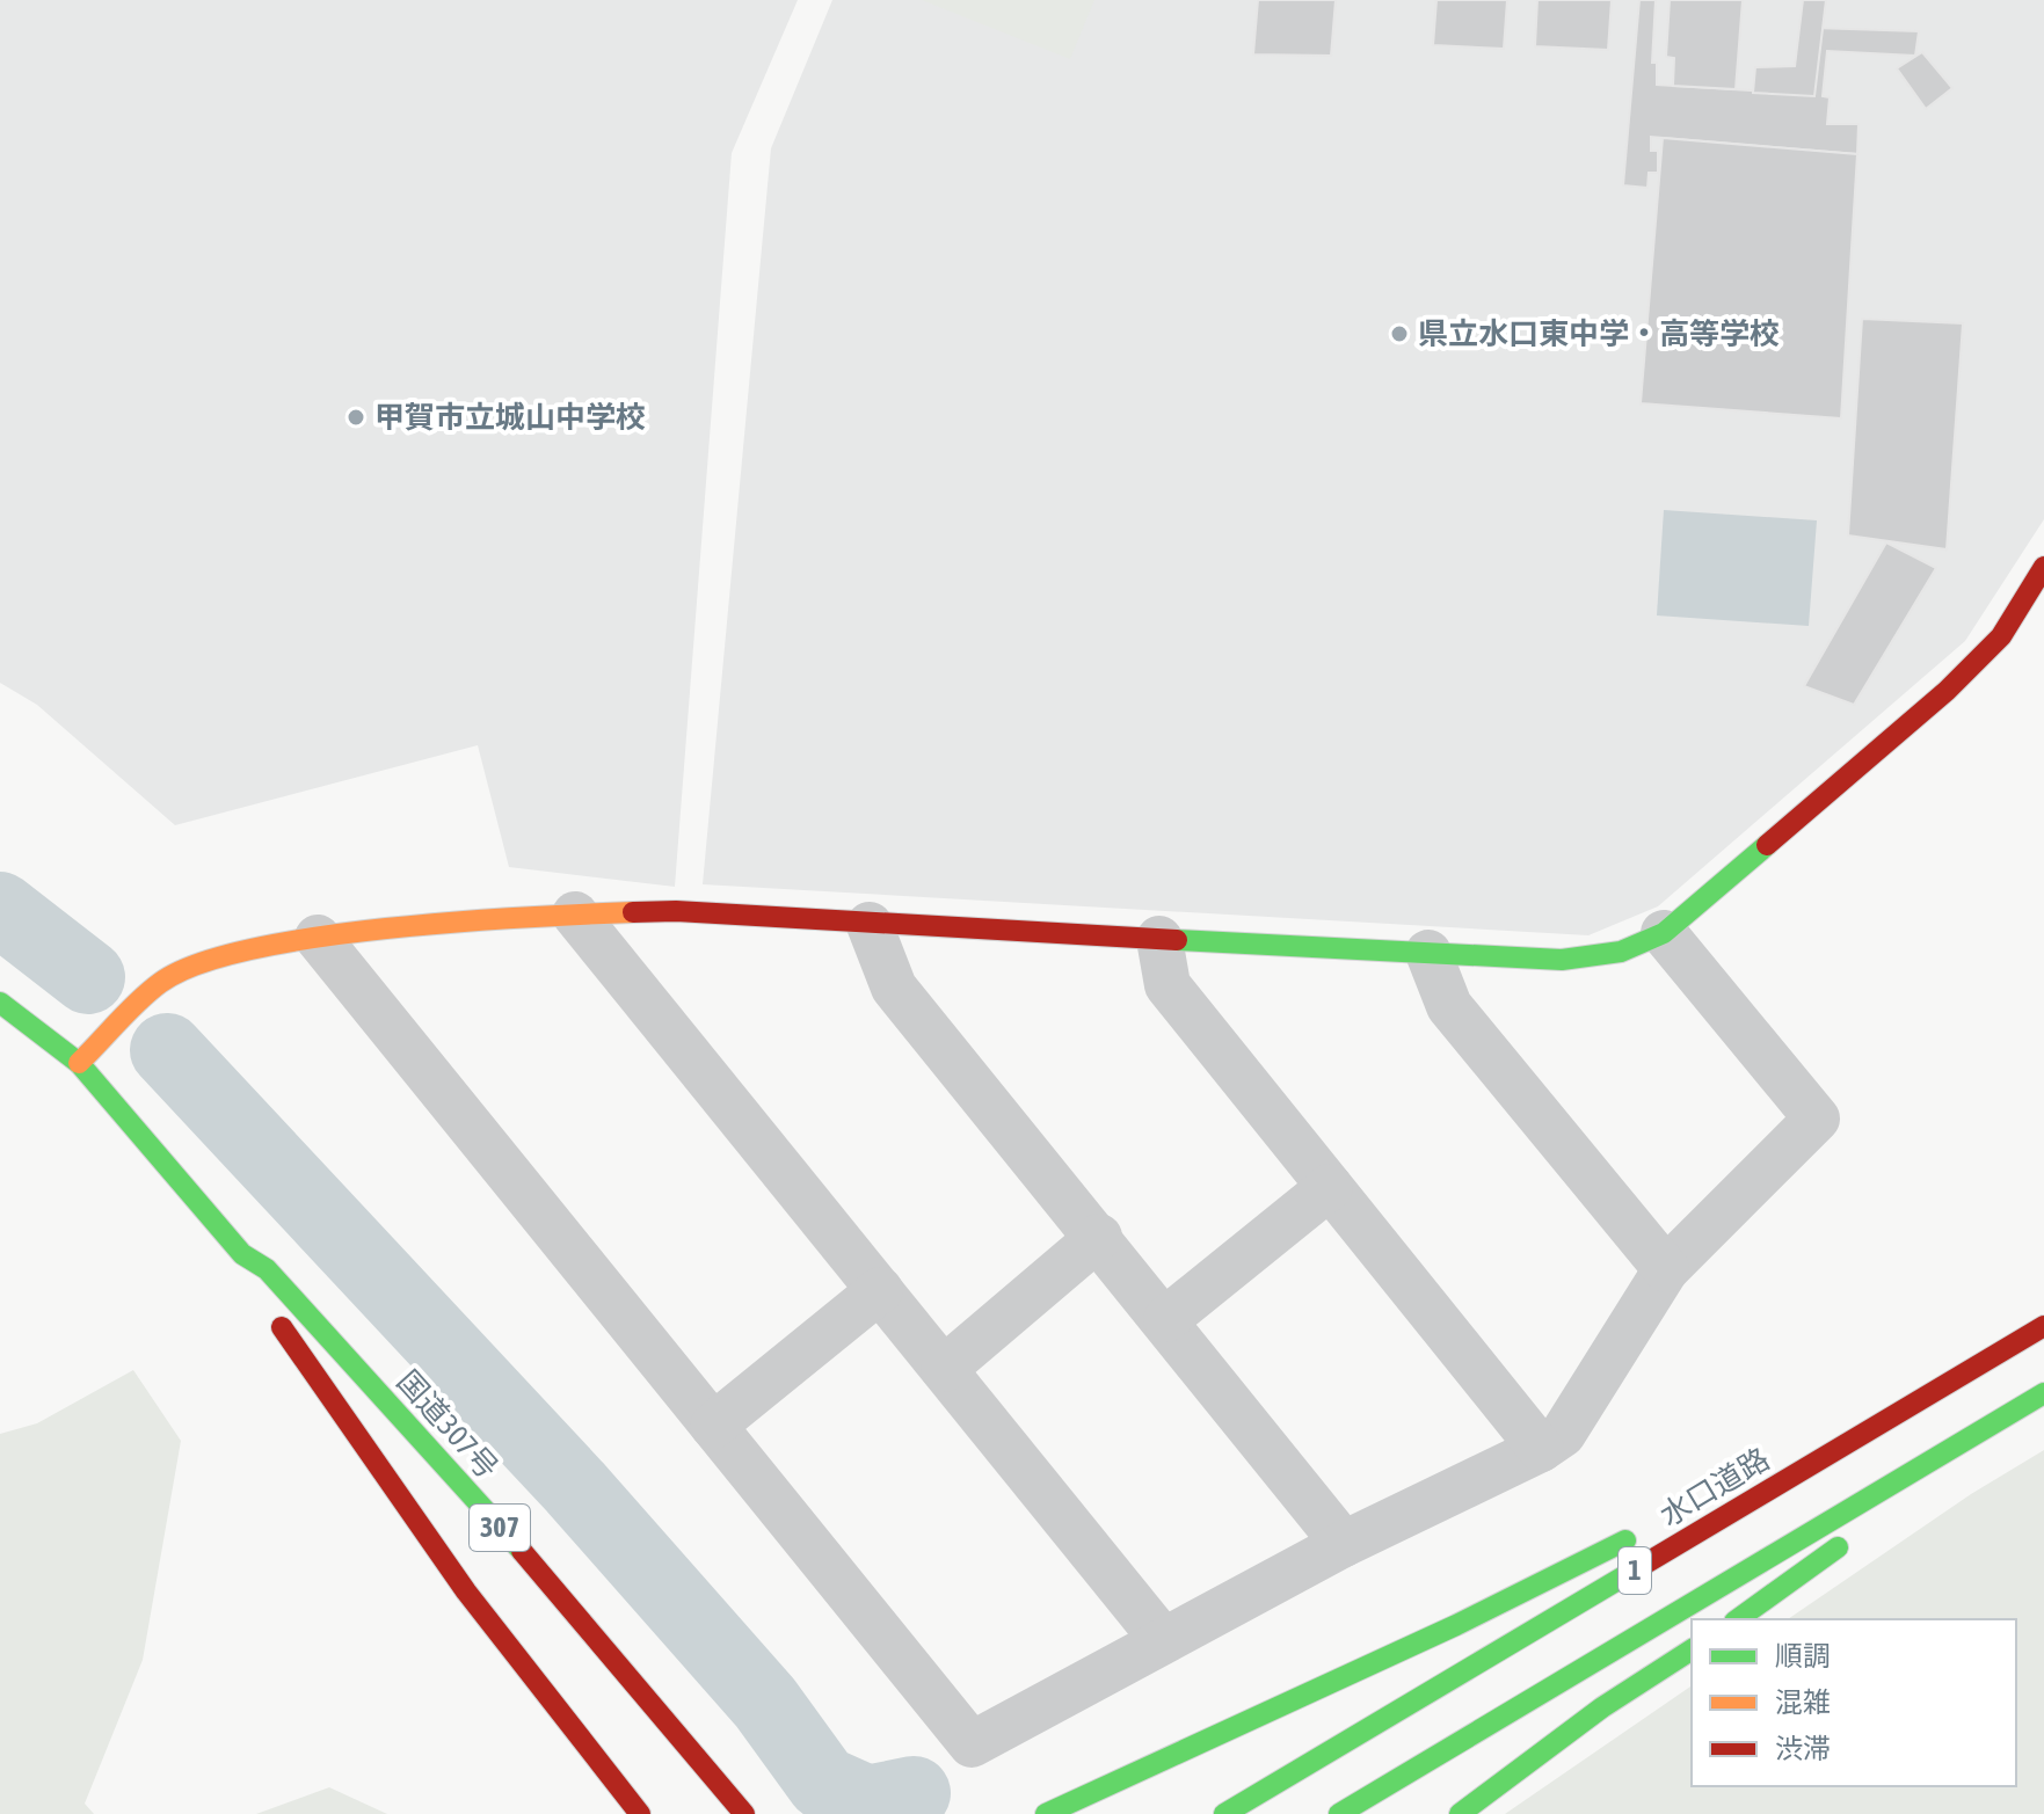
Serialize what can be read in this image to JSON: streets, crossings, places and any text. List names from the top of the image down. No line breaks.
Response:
{"streets":{"main road":["国道307号","水口道路","307","1"]},"crossings":[["水口道路","1"]],"places":["県立水口東中学・高等学校","甲賀市立城山中学校"],"legend":["順調","混雑","渋滞"]}
